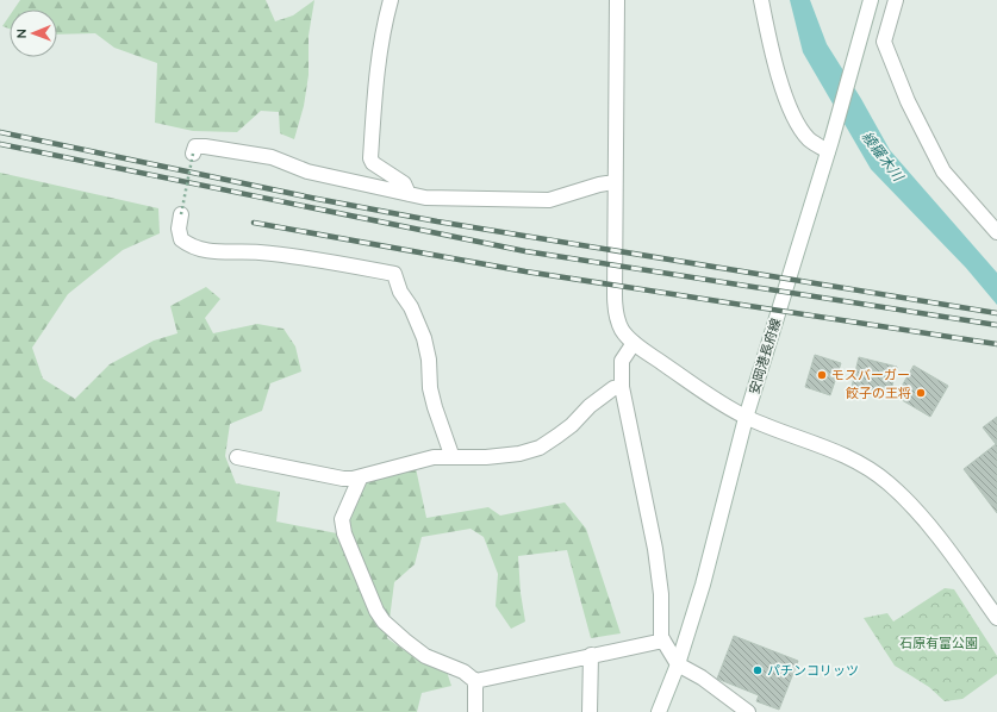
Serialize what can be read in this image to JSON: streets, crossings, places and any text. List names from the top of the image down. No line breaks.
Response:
{"streets":{"street":["安岡港長府線"]},"water":["綾羅木川"],"parks":["石原有富公園"],"places":["モスバーガー","餃子の王将","パチンコリッツ"],"north":"left"}
